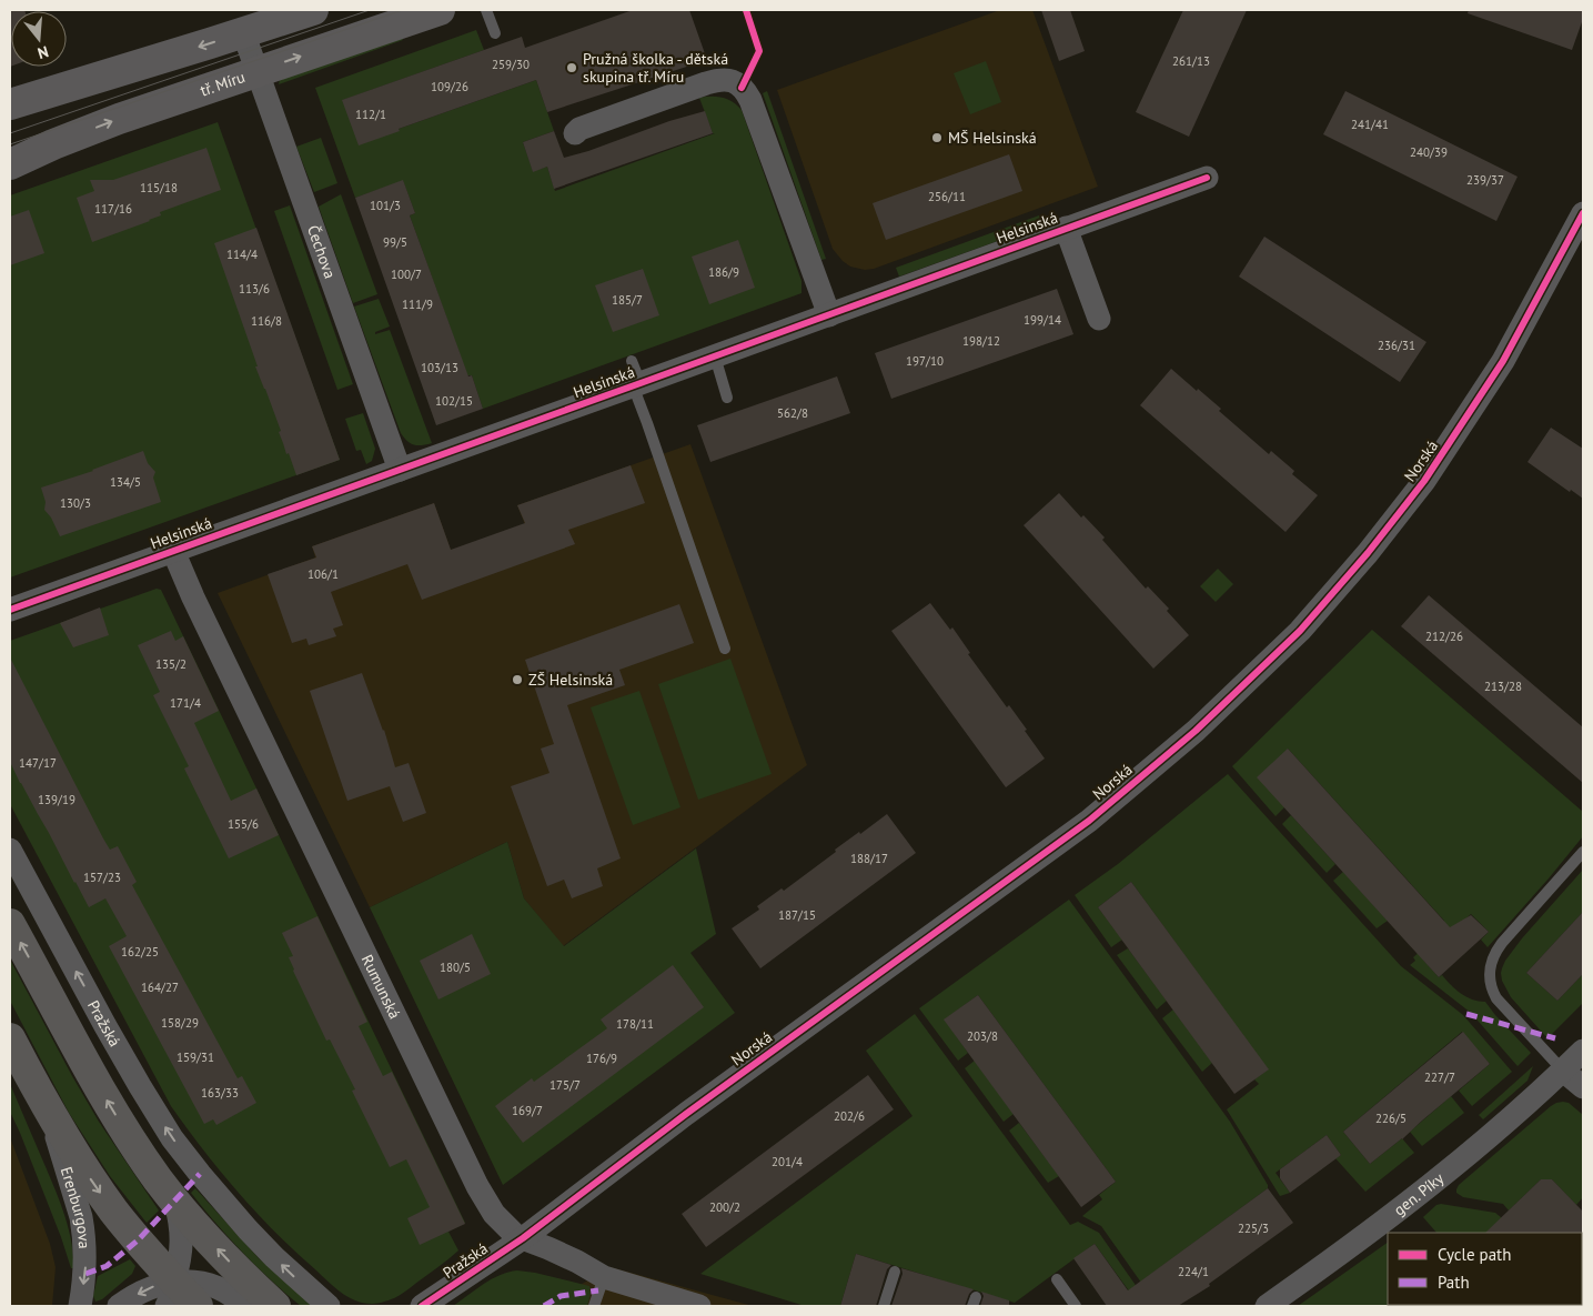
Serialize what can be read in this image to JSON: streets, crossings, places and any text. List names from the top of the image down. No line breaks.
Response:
{"streets":{"main road":["tř. Míru"],"street":["Helsinská","Čechova","Norská","Rumunská","Pražská","gen. Píky","Erenburgova"]},"crossings":[["tř. Míru","Čechova"],["Helsinská","Čechova"],["Helsinská","Rumunská"],["Norská","Rumunská"],["Norská","Pražská"],["Rumunská","Pražská"]],"one_way":["Pražská"],"places":["Pružná školka - dětská skupina tř. Míru","MŠ Helsinská","ZŠ Helsinská"],"house_numbers":["261/13","259/30","109/26","112/1","241/41","240/39","239/37","115/18","256/11","101/3","117/16","99/5","114/4","186/9","100/7","113/6","185/7","111/9","199/14","116/8","198/12","236/31","197/10","103/13","102/15","562/8","134/5","130/3","106/1","212/26","135/2","213/28","171/4","147/17","139/19","155/6","188/17","157/23","187/15","162/25","180/5","164/27","158/29","178/11","203/8","159/31","176/9","227/7","175/7","163/33","169/7","202/6","226/5","201/4","200/2","225/3","224/1"],"legend":["Cycle path","Path"],"north":"bottom"}
